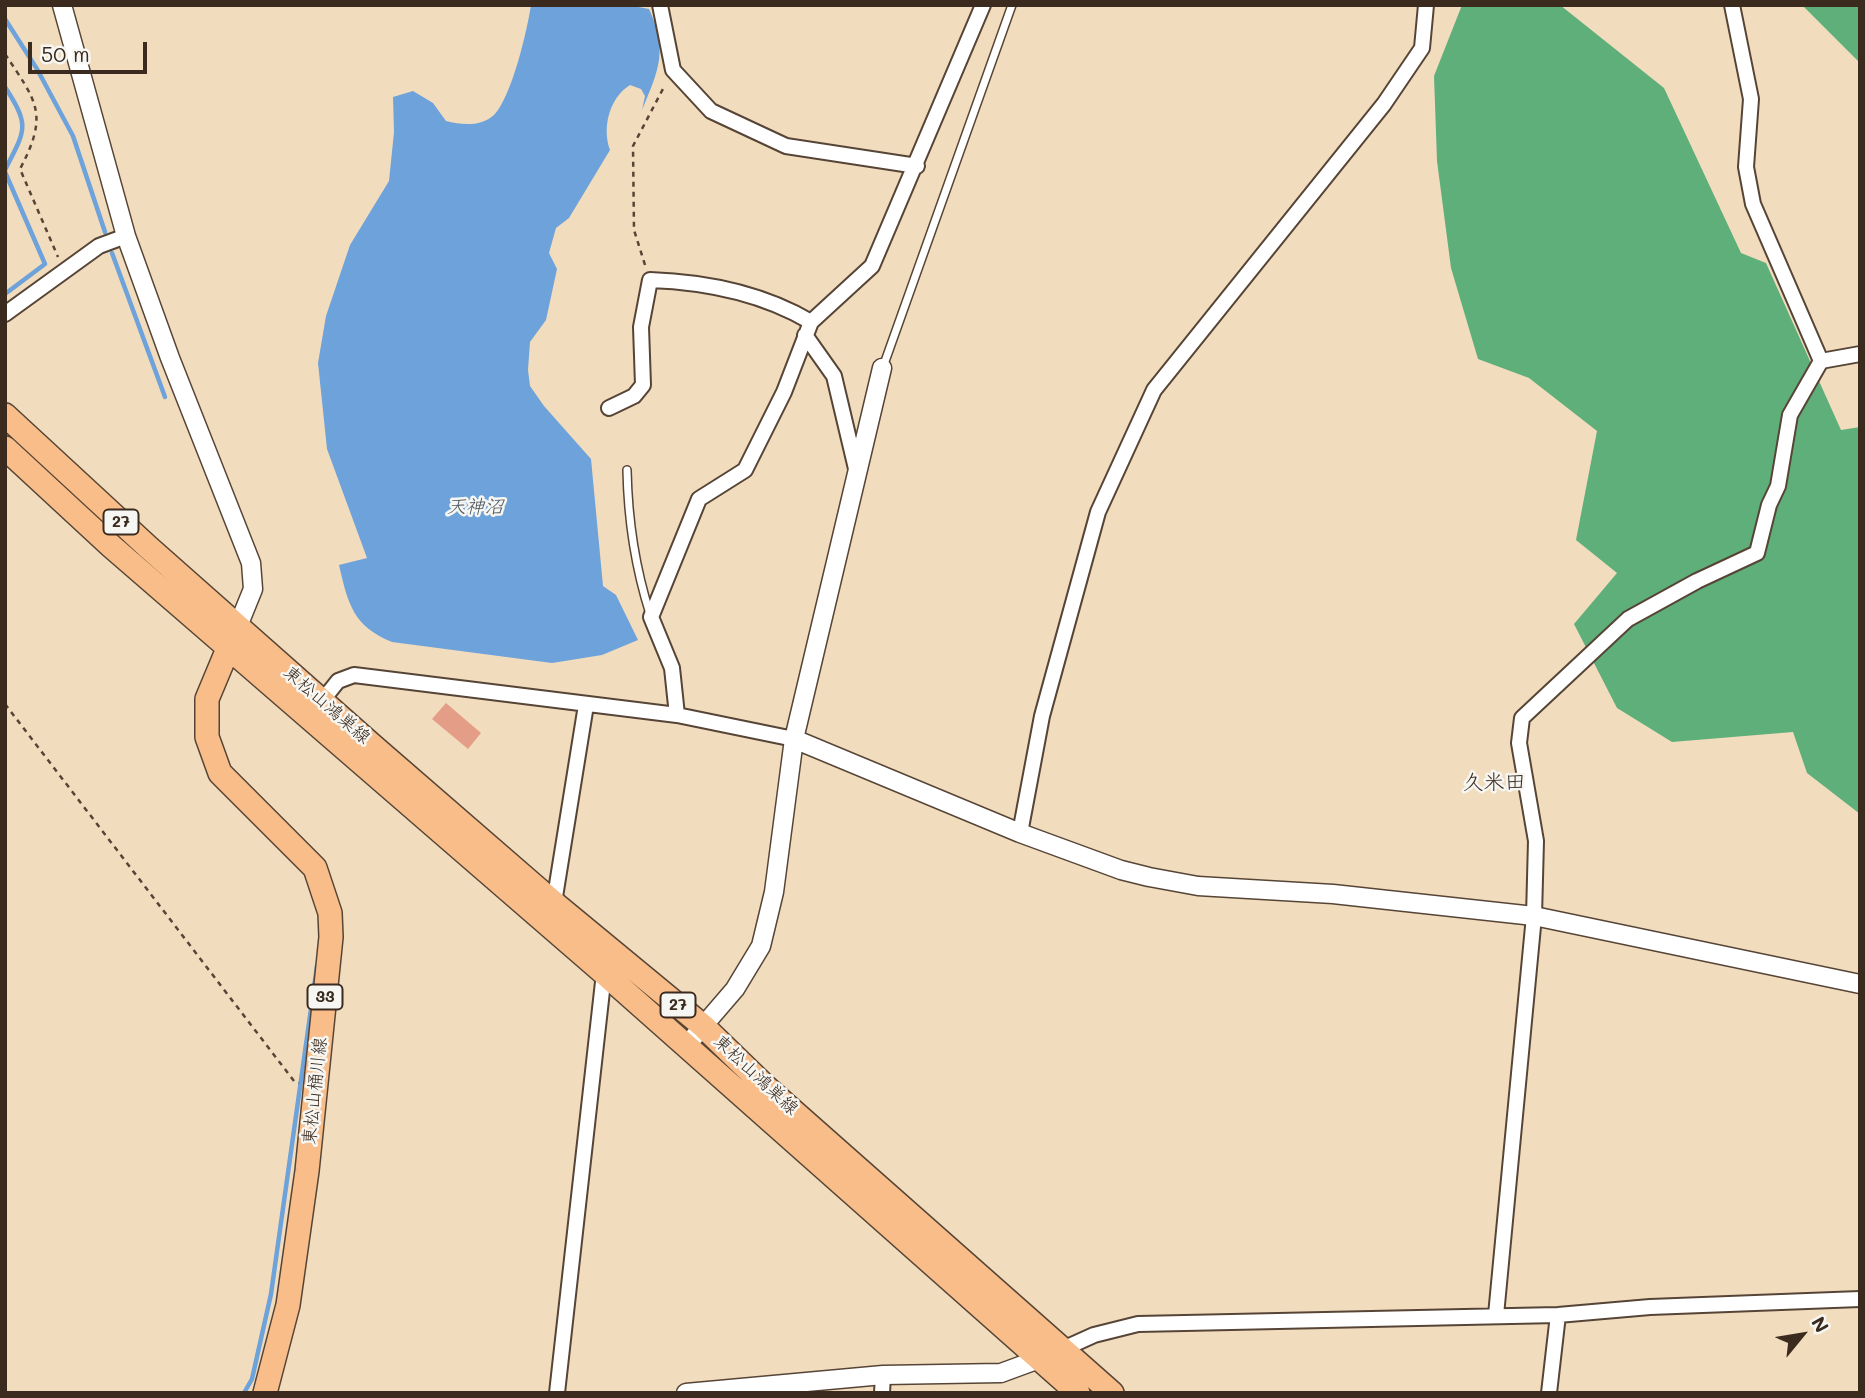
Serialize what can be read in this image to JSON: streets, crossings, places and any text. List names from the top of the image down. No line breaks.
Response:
{"streets":{"main road":["27","東松山鴻巣線","33","東松山桶川線"]},"crossings":[["27","東松山鴻巣線"],["27","東松山桶川線"],["東松山鴻巣線","東松山桶川線"]],"districts":["久米田"],"water":["天神沼"],"scale_bar":"50 m","north":"top right"}
